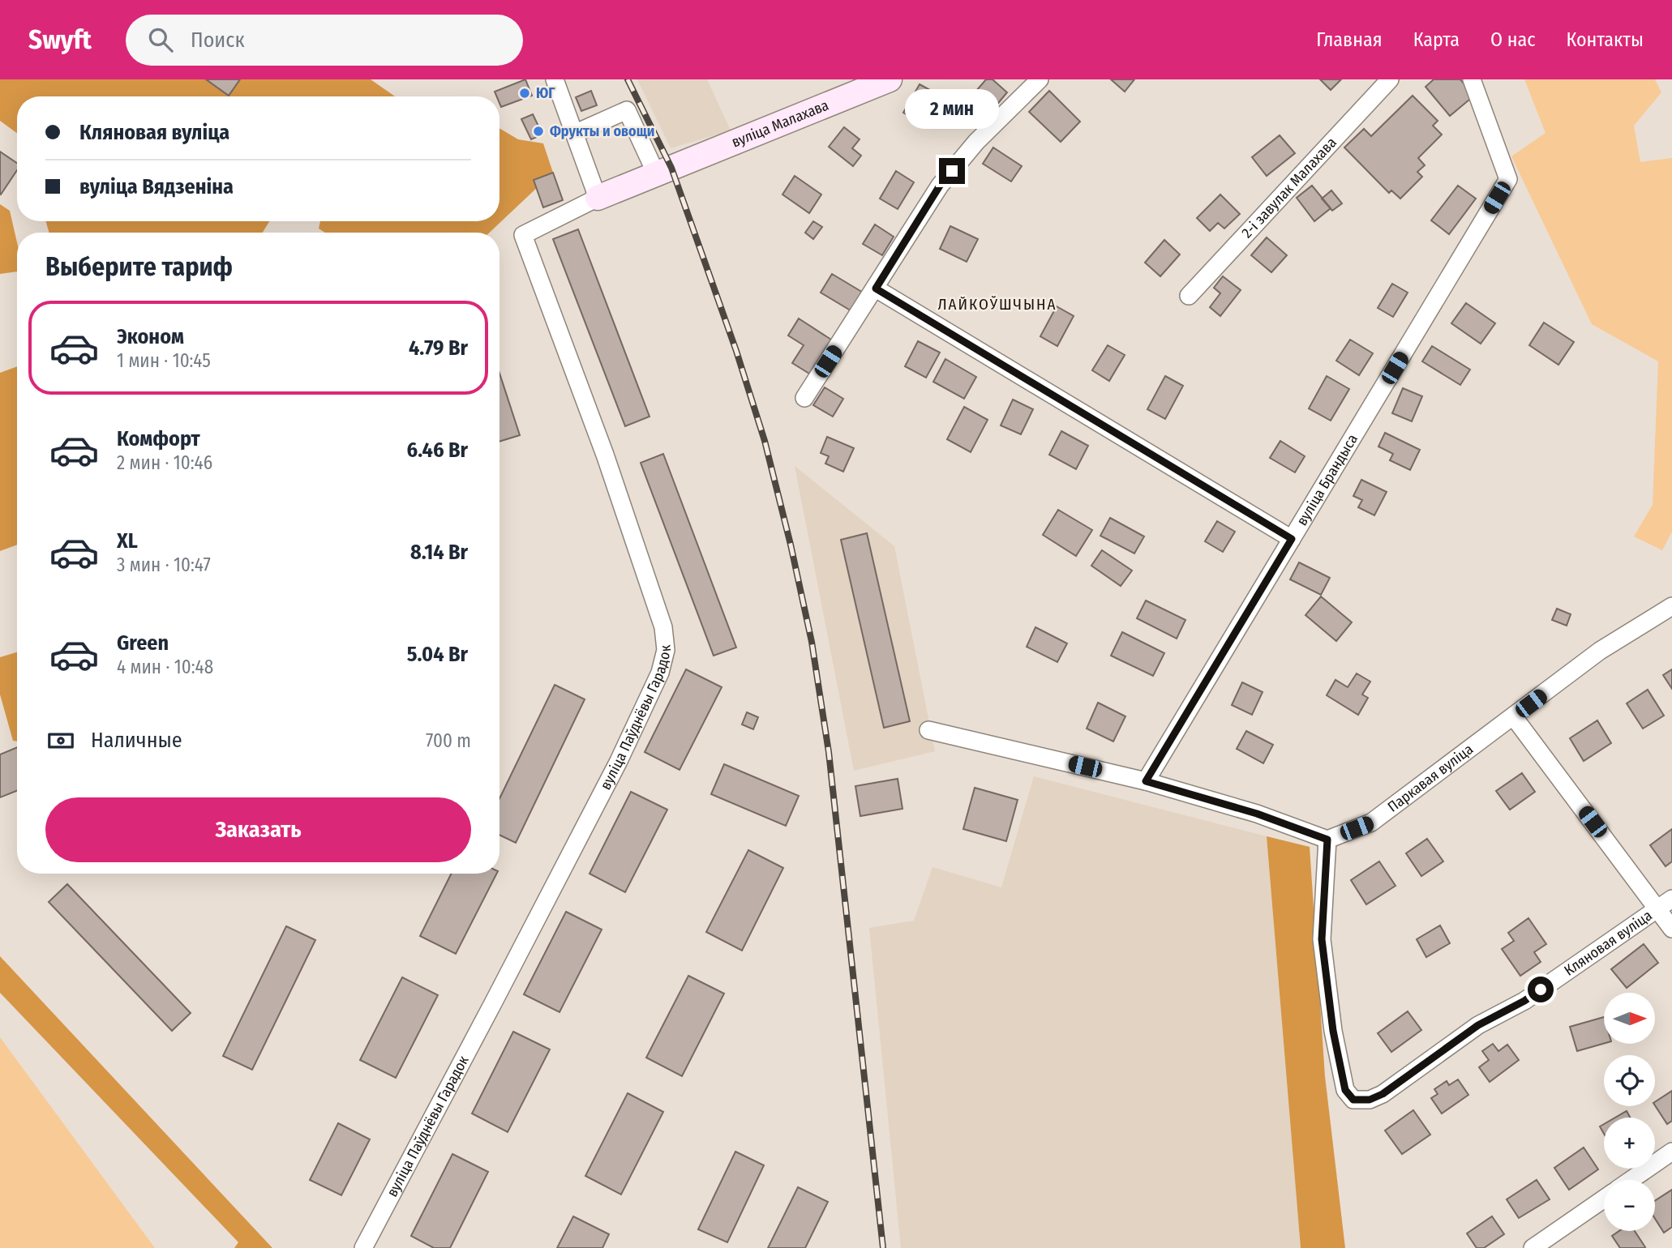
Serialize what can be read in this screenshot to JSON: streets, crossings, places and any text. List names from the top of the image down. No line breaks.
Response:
{"streets":{"street":["вуліца Малахава","2-і завулак Малахава","вуліца Брандыса","вуліца Паўднёвы Гарадок","Паркавая вуліца","Кляновая вуліца"]},"crossings":[["вуліца Малахава","вуліца Паўднёвы Гарадок"],["Паркавая вуліца","Кляновая вуліца"]],"districts":["ЛАЙКОЎШЧЫНА"],"places":["ЮГ","Фрукты и овощи"],"north":"right","page":{"header":"Swyft","search":"Поиск","nav":["Главная","Карта","О нас","Контакты"],"bubble":"2 мин","banner":["Кляновая вуліца","вуліца Вядзеніна"],"heading":"Выберите тариф","list":[{"name":"Эконом","note":"1 мин · 10:45","value":"4.79 Br"},{"name":"Комфорт","note":"2 мин · 10:46","value":"6.46 Br"},{"name":"XL","note":"3 мин · 10:47","value":"8.14 Br"},{"name":"Green","note":"4 мин · 10:48","value":"5.04 Br"}],"pay":["Наличные","700 m"],"buttons":"Заказать","map_buttons":["+","−"]}}
